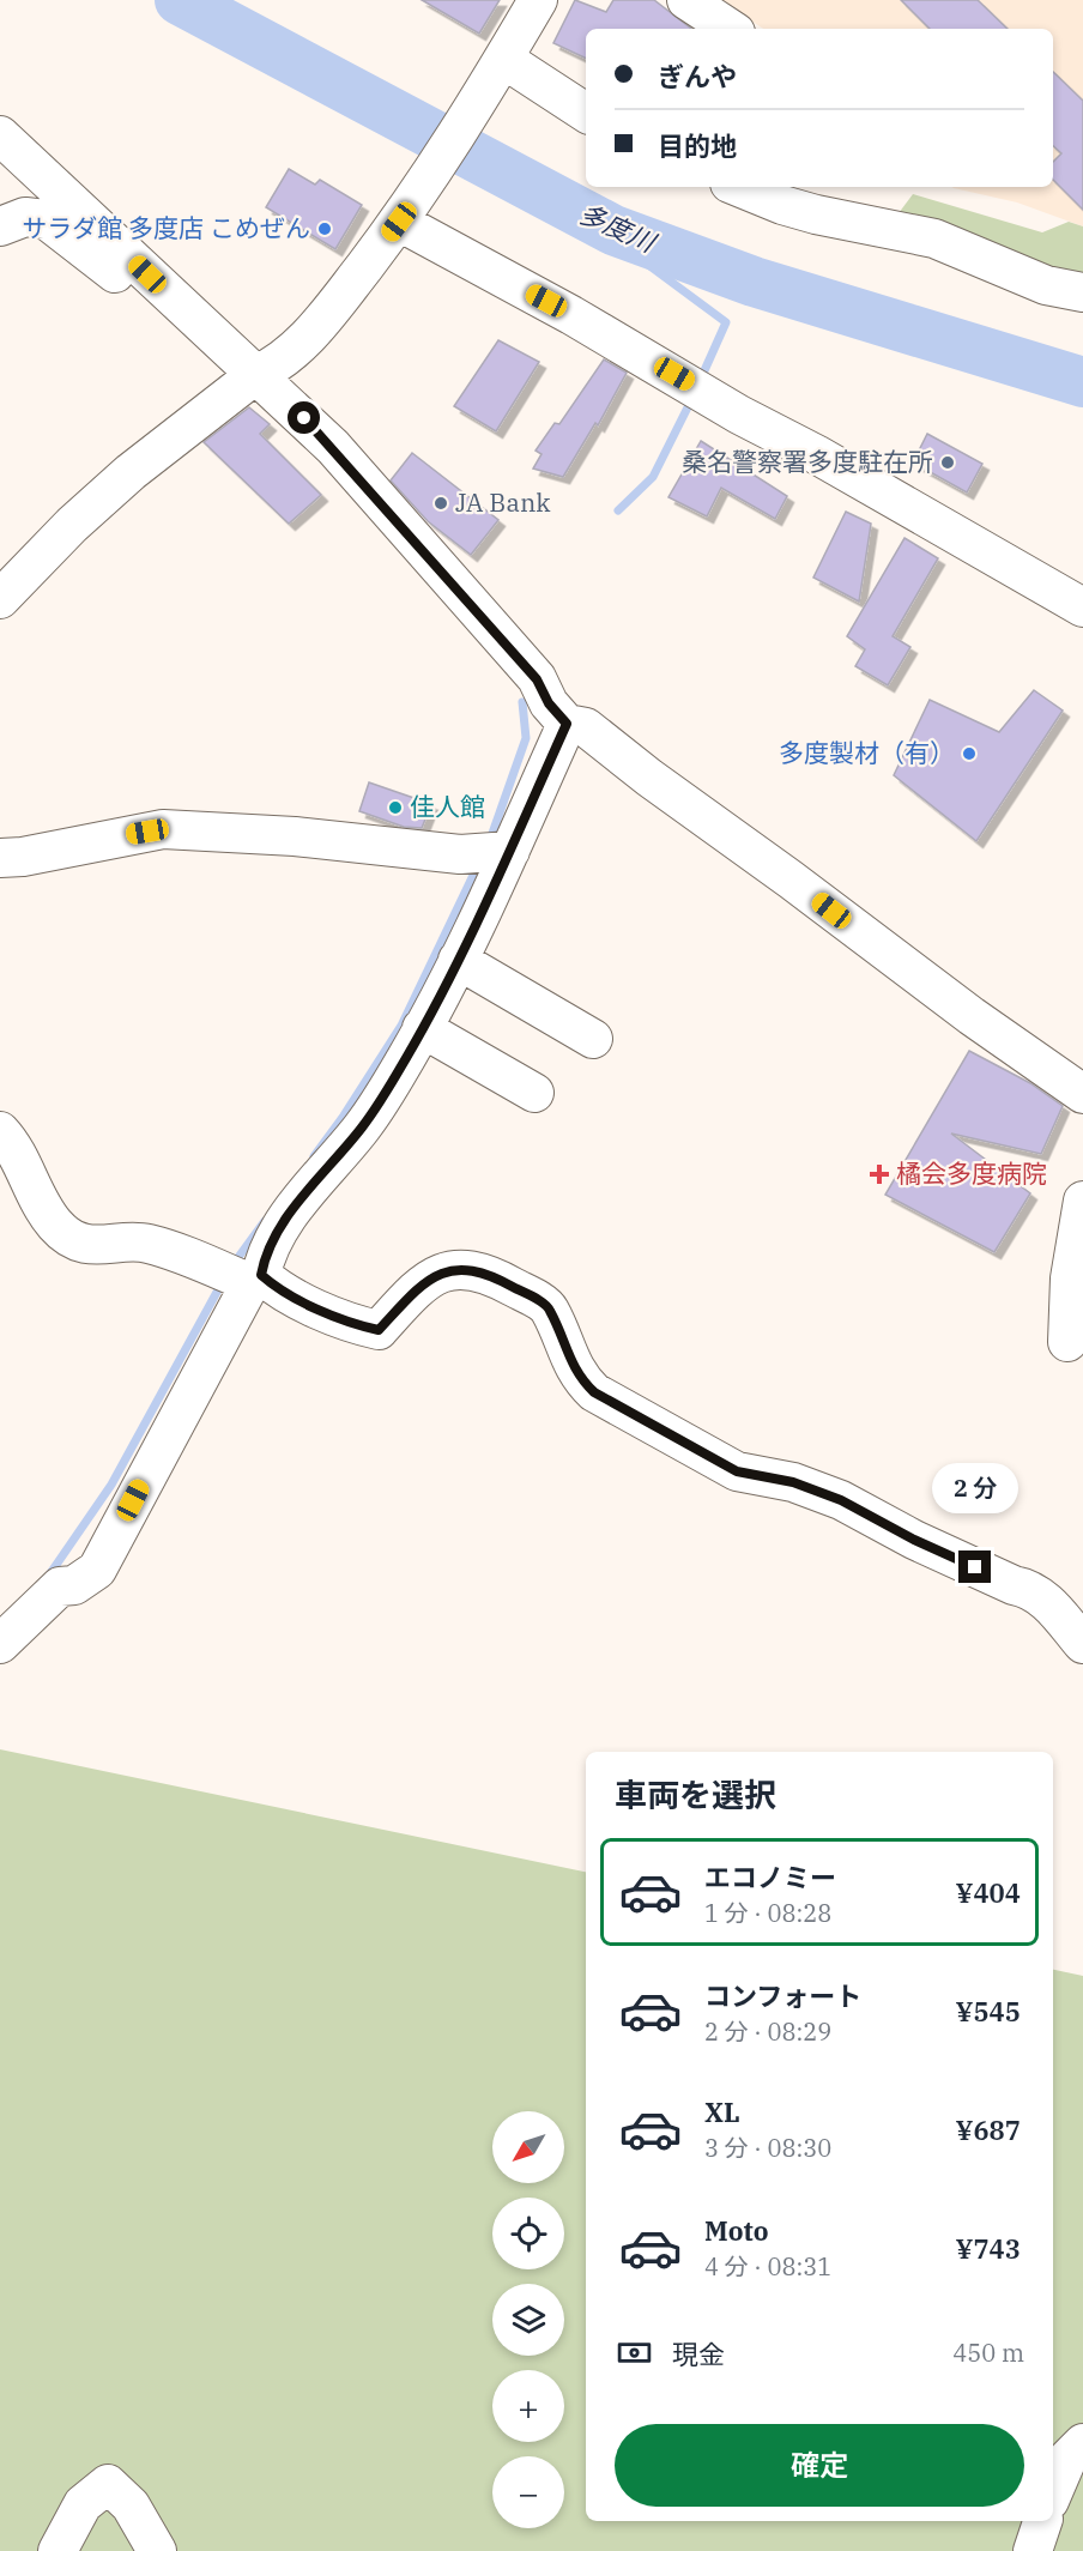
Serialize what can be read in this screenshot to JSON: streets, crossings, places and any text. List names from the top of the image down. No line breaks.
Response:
{"water":["多度川"],"places":{"other":["サラダ館 多度店 こめぜん","桑名警察署多度駐在所","JA Bank","多度製材（有）","佳人館"],"health":["橘会多度病院"]},"north":"bottom left","page":{"banner":["ぎんや","目的地"],"bubble":"2 分","heading":"車両を選択","list":[{"name":"エコノミー","note":"1 分 · 08:28","value":"¥404"},{"name":"コンフォート","note":"2 分 · 08:29","value":"¥545"},{"name":"XL","note":"3 分 · 08:30","value":"¥687"},{"name":"Moto","note":"4 分 · 08:31","value":"¥743"}],"map_buttons":["+","−"],"pay":["現金","450 m"],"buttons":"確定"}}
